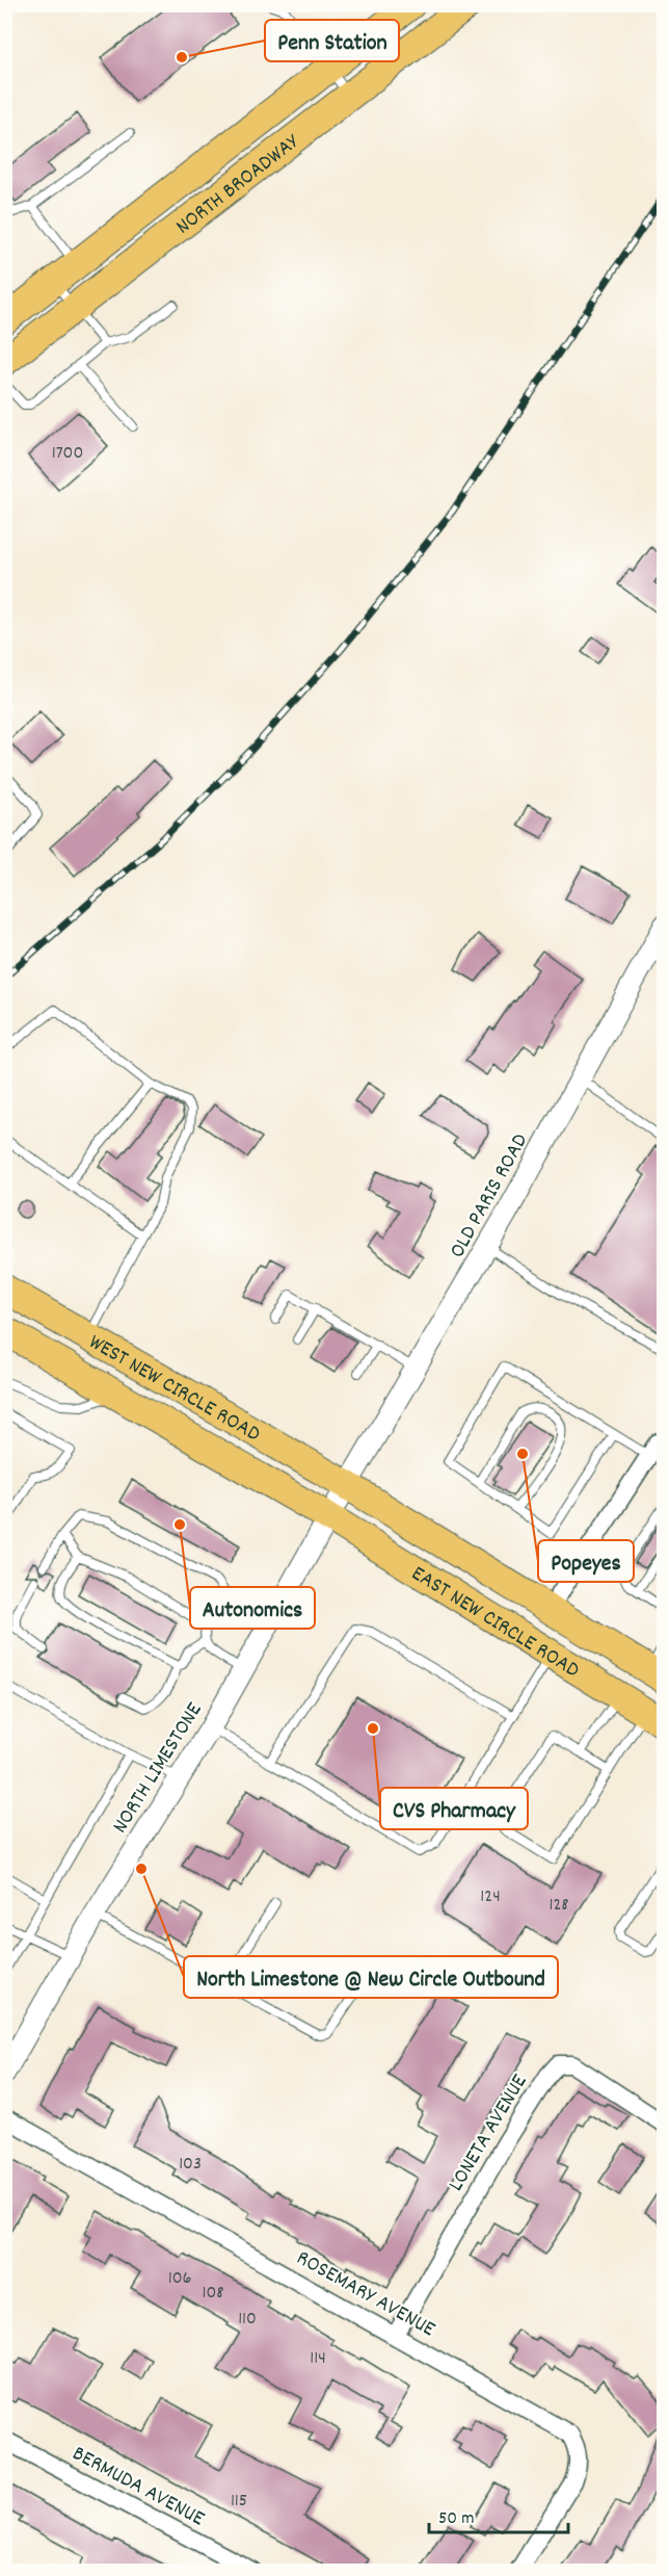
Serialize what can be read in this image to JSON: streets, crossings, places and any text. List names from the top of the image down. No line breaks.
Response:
{"streets":{"highway":["NORTH BROADWAY","WEST NEW CIRCLE ROAD","EAST NEW CIRCLE ROAD"],"street":["OLD PARIS ROAD","NORTH LIMESTONE","LONETA AVENUE","ROSEMARY AVENUE","BERMUDA AVENUE"]},"crossings":[["OLD PARIS ROAD","WEST NEW CIRCLE ROAD"],["OLD PARIS ROAD","EAST NEW CIRCLE ROAD"],["OLD PARIS ROAD","NORTH LIMESTONE"],["WEST NEW CIRCLE ROAD","EAST NEW CIRCLE ROAD"],["WEST NEW CIRCLE ROAD","NORTH LIMESTONE"],["EAST NEW CIRCLE ROAD","NORTH LIMESTONE"],["LONETA AVENUE","ROSEMARY AVENUE"]],"places":["Penn Station","Popeyes","Autonomics","CVS Pharmacy","North Limestone @ New Circle Outbound"],"house_numbers":["1700","124","128","103","106","108","110","114","115"],"scale_bar":"50 m"}
